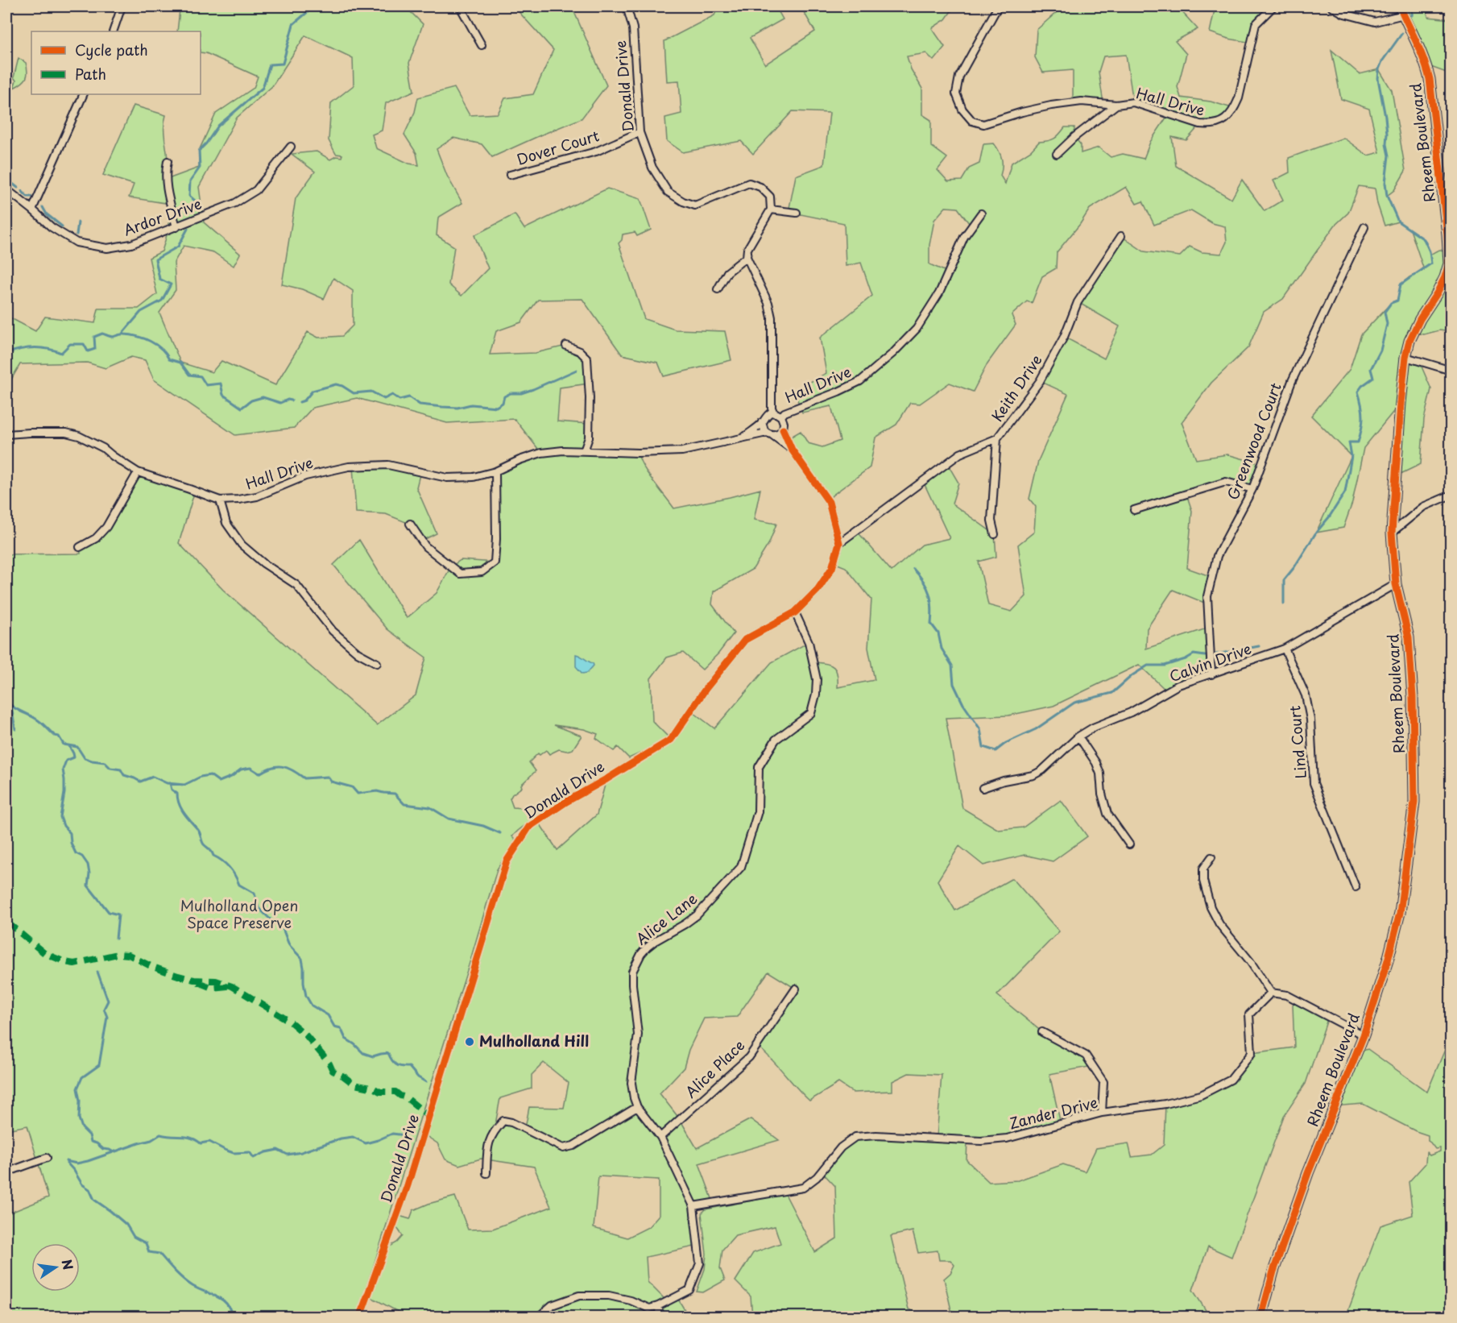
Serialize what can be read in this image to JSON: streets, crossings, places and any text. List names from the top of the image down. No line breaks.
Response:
{"streets":{"street":["Donald Drive","Hall Drive","Rheem Boulevard","Dover Court","Ardor Drive","Keith Drive","Greenwood Court","Calvin Drive","Lind Court","Alice Lane","Alice Place","Zander Drive"]},"crossings":[["Donald Drive","Dover Court"],["Donald Drive","Keith Drive"],["Donald Drive","Alice Lane"],["Rheem Boulevard","Calvin Drive"],["Greenwood Court","Calvin Drive"],["Calvin Drive","Lind Court"],["Alice Lane","Alice Place"],["Alice Lane","Zander Drive"]],"parks":["Mulholland Open Space Preserve"],"places":["Mulholland Hill"],"legend":["Cycle path","Path"],"north":"right"}
